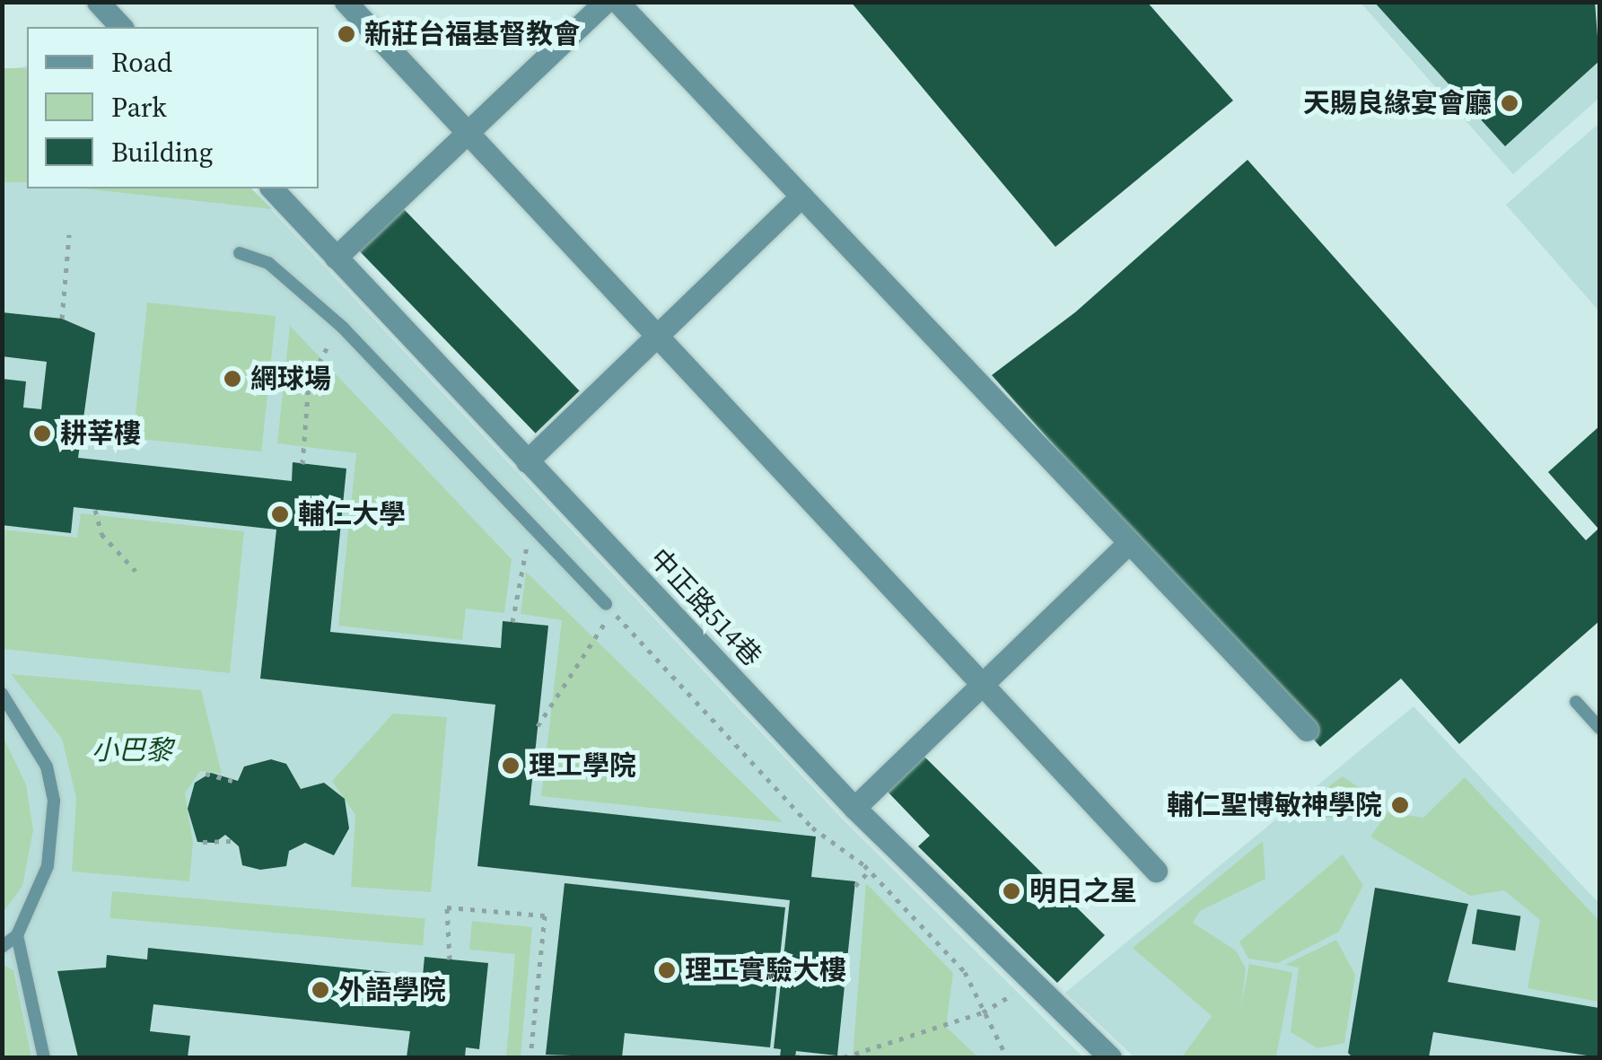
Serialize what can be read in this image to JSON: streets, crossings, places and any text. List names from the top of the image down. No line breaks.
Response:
{"streets":{"street":["中正路514巷"]},"parks":["小巴黎"],"places":["新莊台福基督教會","天賜良緣宴會廳","網球場","耕莘樓","輔仁大學","理工學院","輔仁聖博敏神學院","明日之星","理工實驗大樓","外語學院"],"legend":["Road","Park","Building"]}
